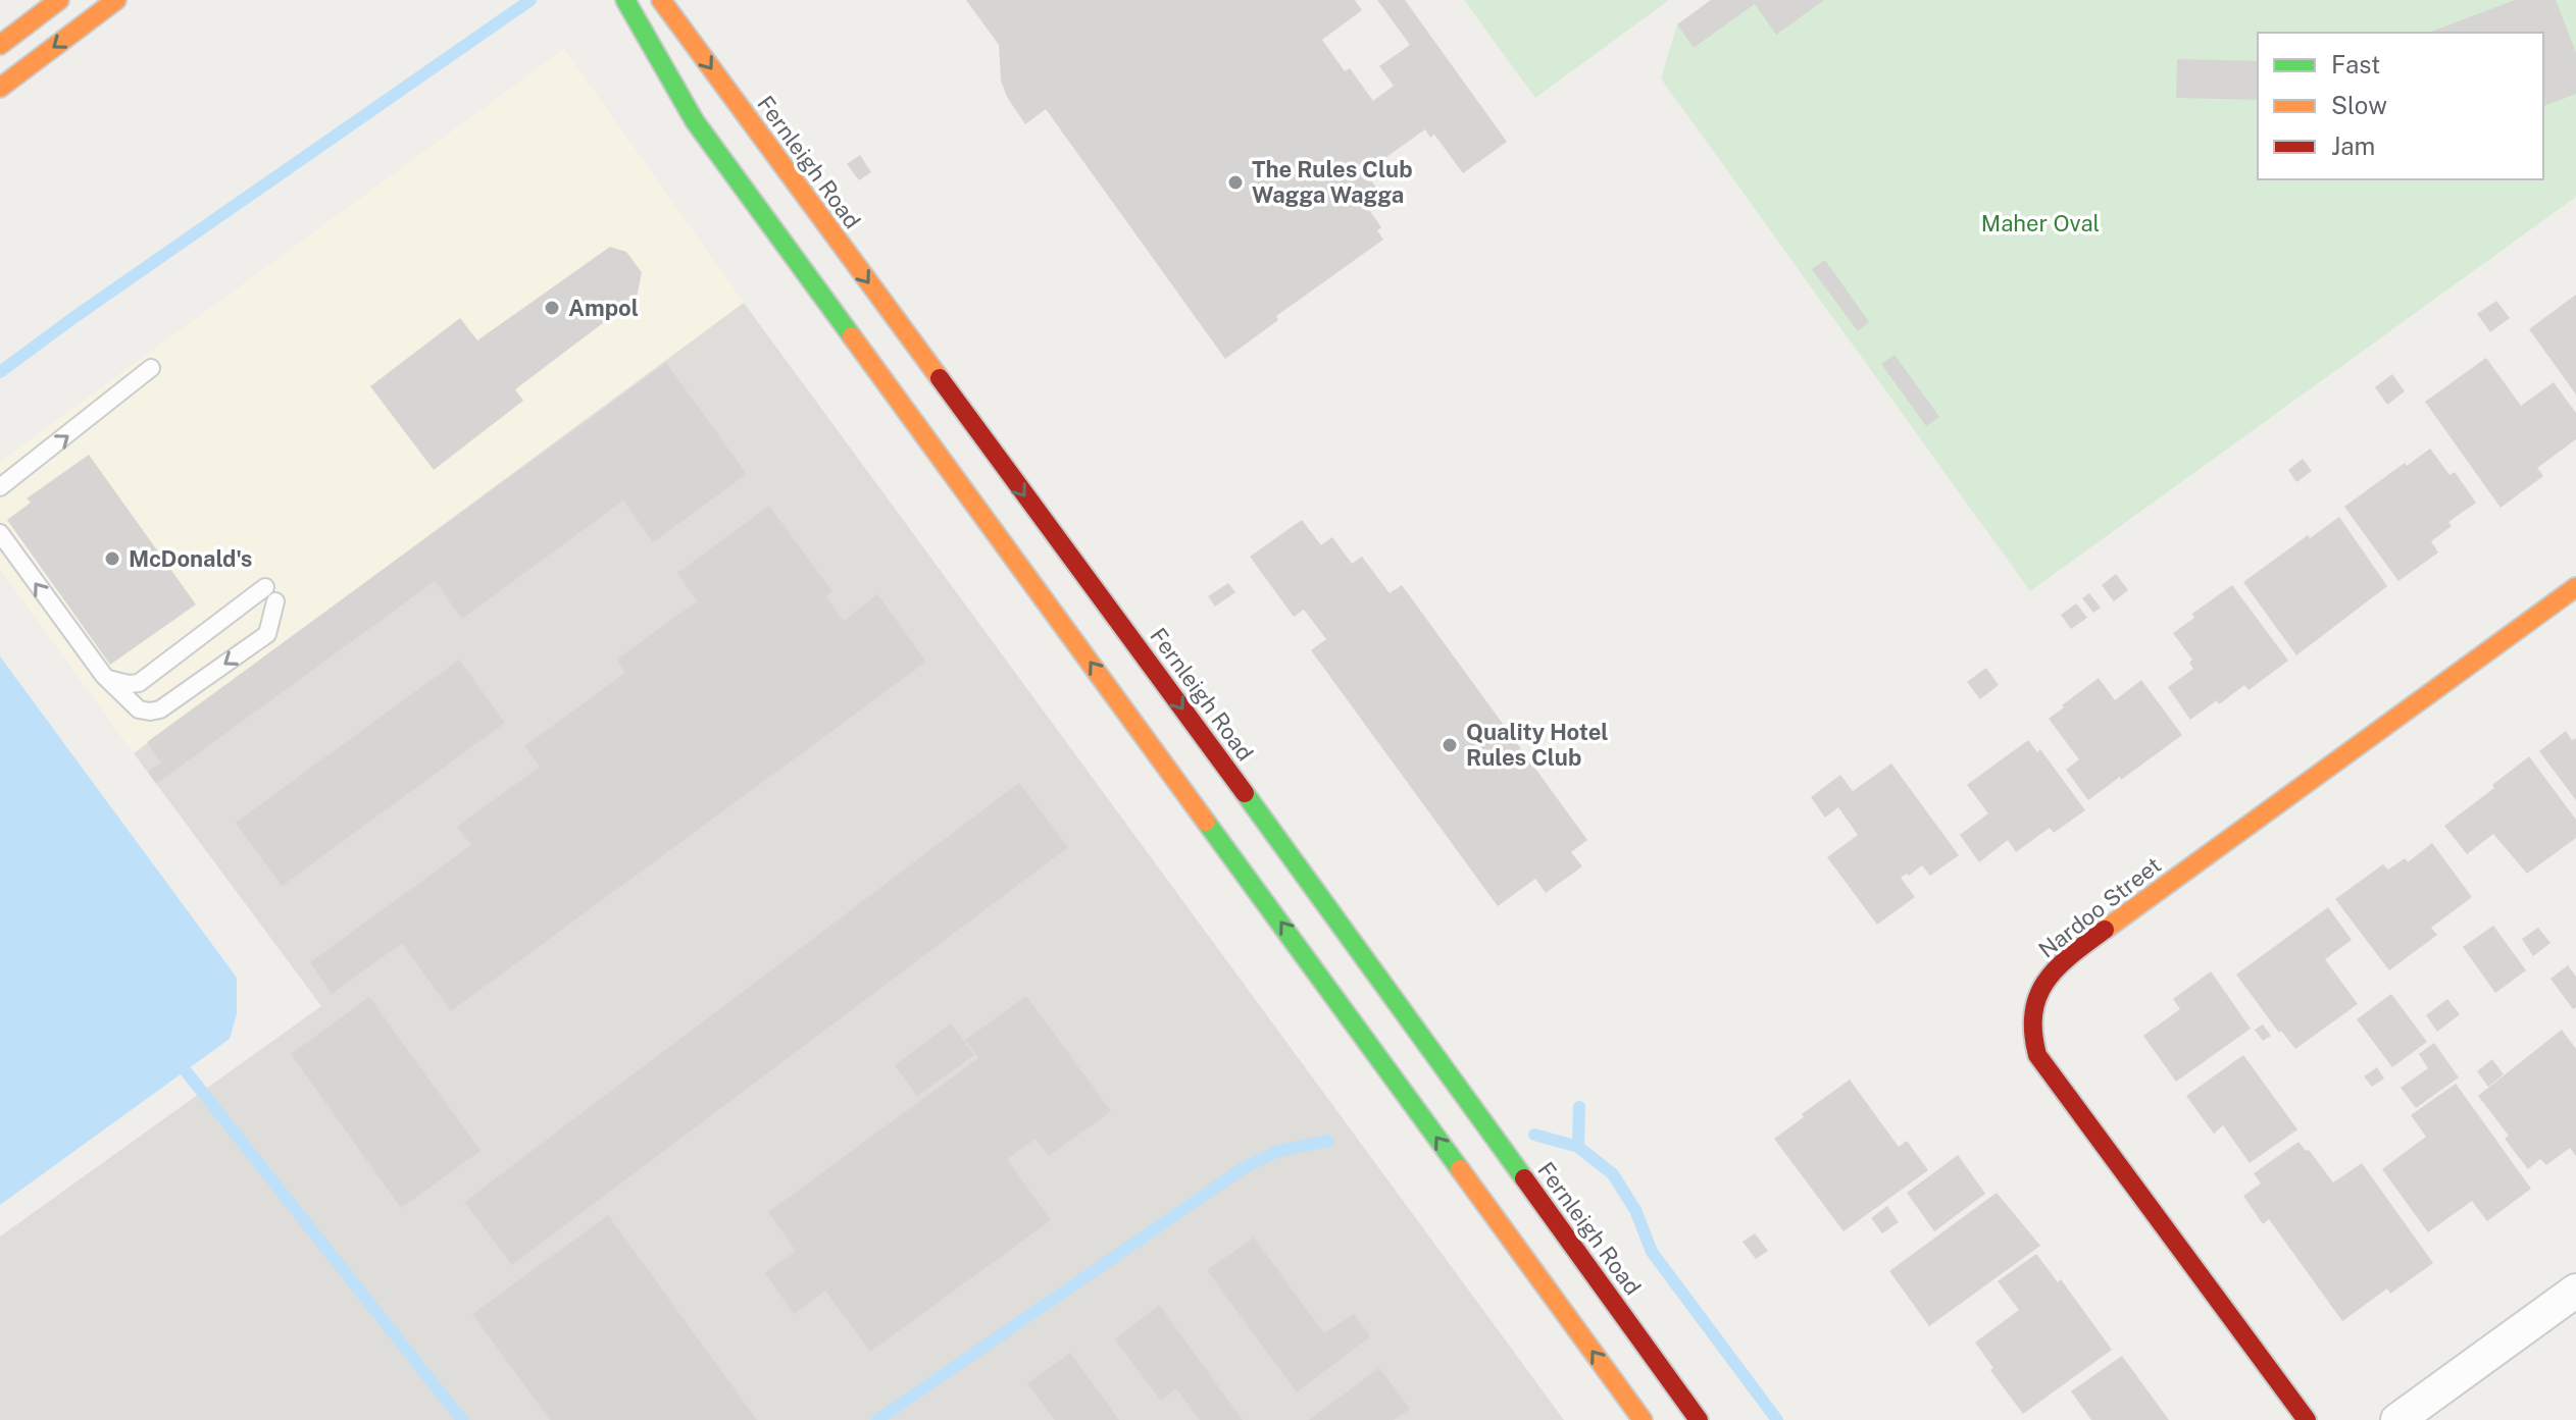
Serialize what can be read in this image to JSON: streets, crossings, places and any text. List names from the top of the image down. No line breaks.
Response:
{"streets":{"street":["Fernleigh Road","Nardoo Street"]},"parks":["Maher Oval"],"places":["The Rules Club Wagga Wagga","Ampol","McDonald's","Quality Hotel Rules Club"],"legend":["Fast","Slow","Jam"]}
